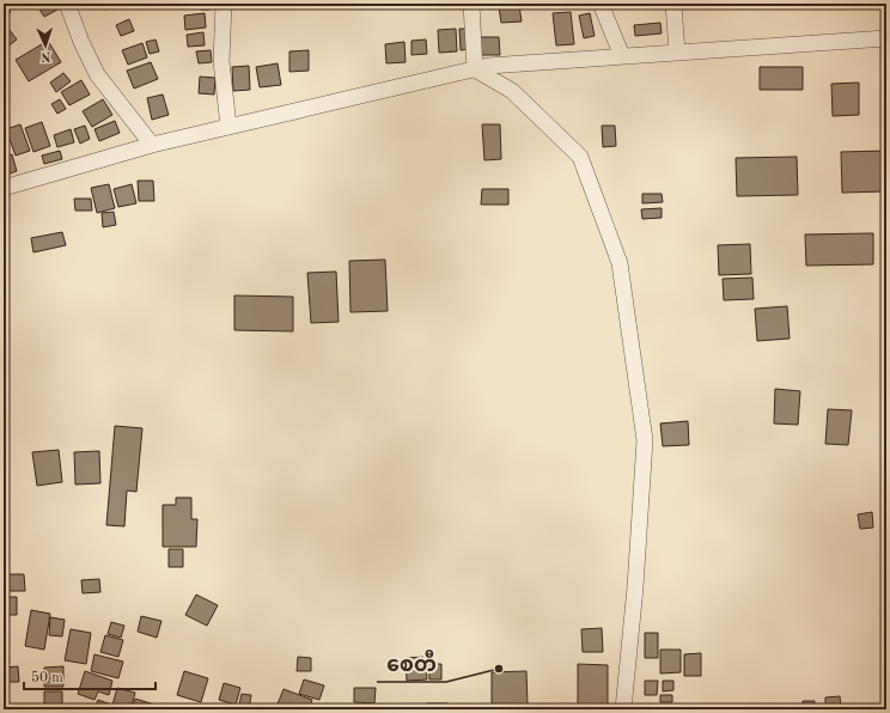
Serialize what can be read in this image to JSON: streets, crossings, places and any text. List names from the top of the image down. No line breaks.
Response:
{"places":["စေတီ"],"scale_bar":"50 m","north":"bottom"}
